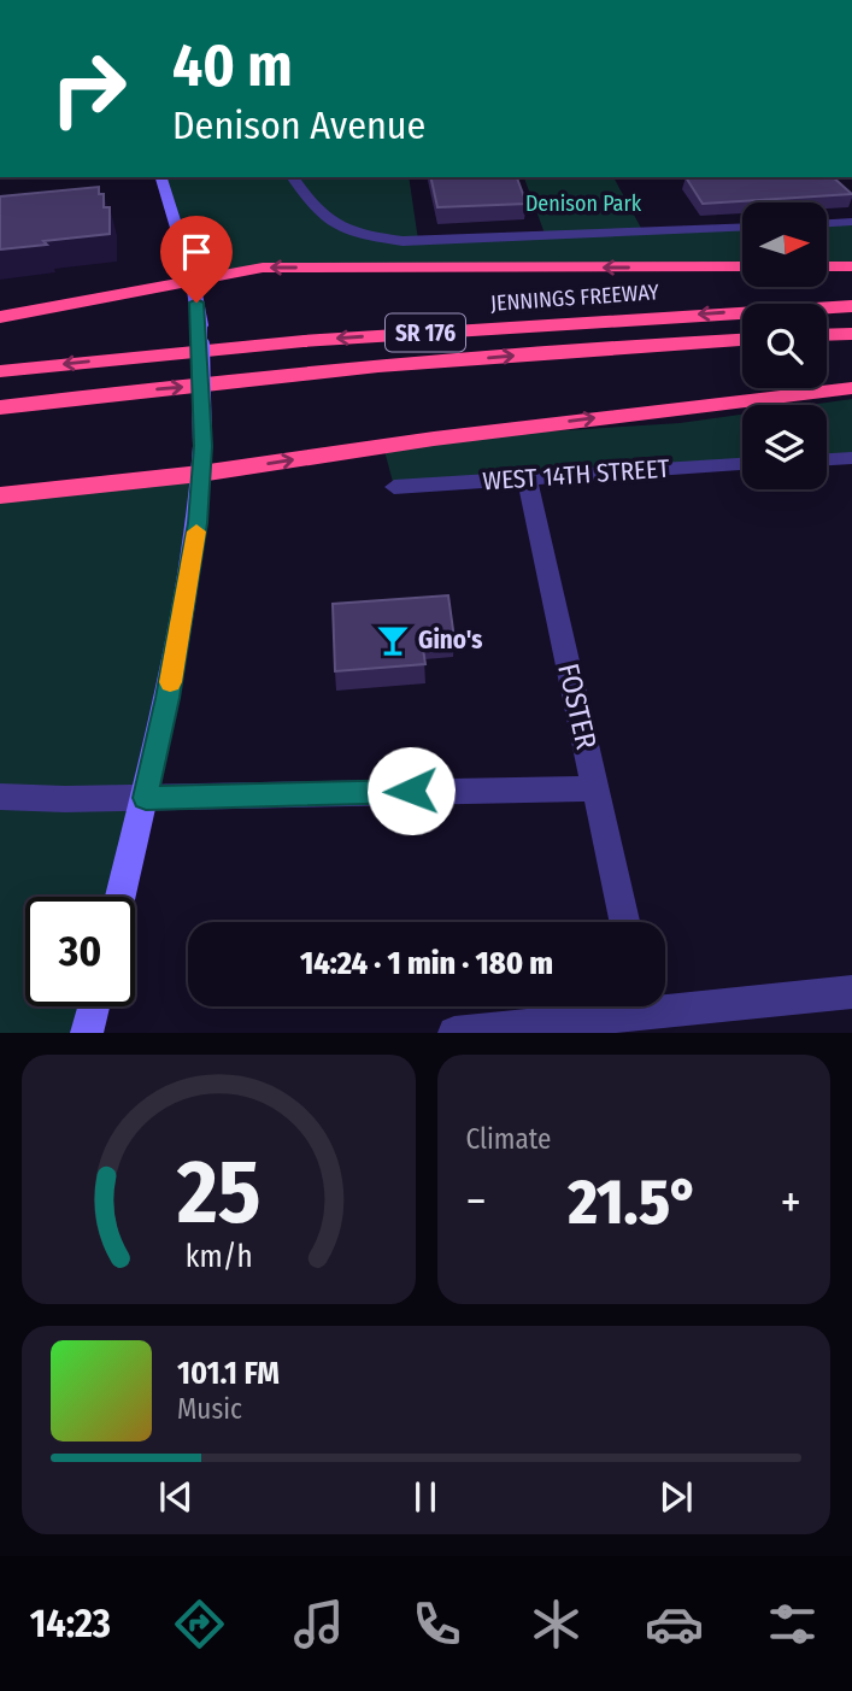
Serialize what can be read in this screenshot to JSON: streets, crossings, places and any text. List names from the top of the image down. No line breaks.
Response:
{"streets":{"highway":["JENNINGS FREEWAY","SR 176"],"street":["WEST 14TH STREET","FOSTER"]},"crossings":[["WEST 14TH STREET","FOSTER"]],"parks":["Denison Park"],"places":{"bar":["Gino's"]},"north":"right","page":{"turn":["40 m","Denison Avenue"],"limit":"30","trip":"14:24 · 1 min · 180 m","tile":"Climate","heat":["−","21.5°","+"],"song":["101.1 FM","Music"],"tabs":"14:23","gauge":["25","km/h"]}}
